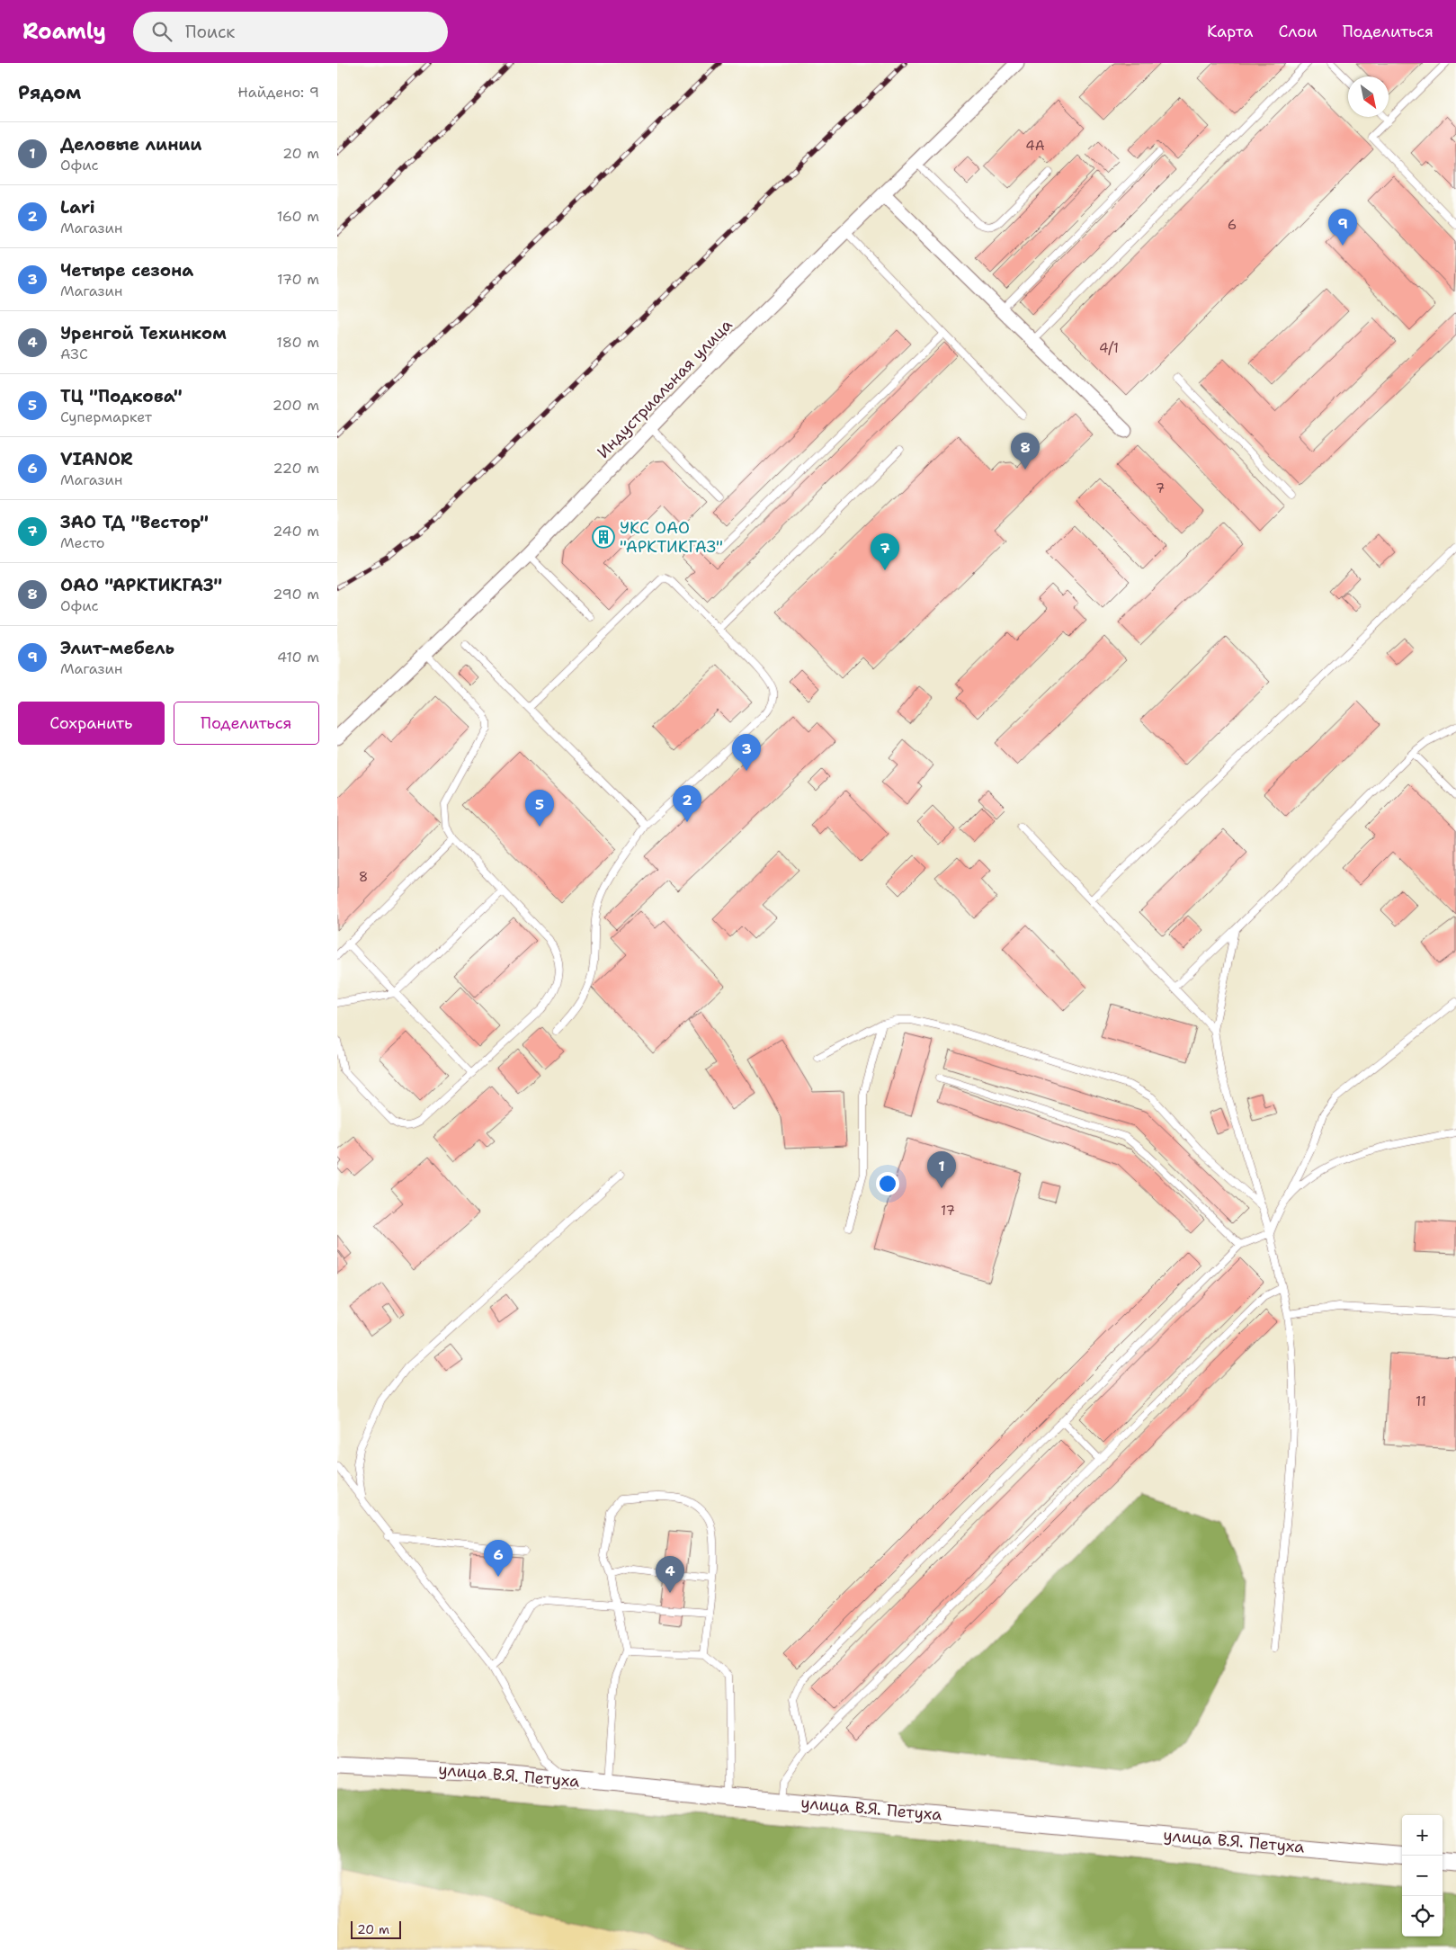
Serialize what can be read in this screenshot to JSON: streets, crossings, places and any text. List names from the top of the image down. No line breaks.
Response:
{"streets":{"street":["Индустриальная улица","улица В.Я. Петуха"]},"places":{"building":["УКС ОАО \"АРКТИКГАЗ\""]},"house_numbers":["4А","6","4/1","7","8","17","11"],"scale_bar":"20 m","north":"bottom right","page":{"header":"Roamly","search":"Поиск","nav":["Карта","Слои","Поделиться"],"heading":["Рядом","Найдено: 9"],"list":[{"mark":"1","name":"Деловые линии","note":"Офис","value":"20 m"},{"mark":"2","name":"Lari","note":"Магазин","value":"160 m"},{"mark":"3","name":"Четыре сезона","note":"Магазин","value":"170 m"},{"mark":"4","name":"Уренгой Техинком","note":"АЗС","value":"180 m"},{"mark":"5","name":"ТЦ \"Подкова\"","note":"Супермаркет","value":"200 m"},{"mark":"6","name":"VIANOR","note":"Магазин","value":"220 m"},{"mark":"7","name":"ЗАО ТД \"Вестор\"","note":"Место","value":"240 m"},{"mark":"8","name":"ОАО \"АРКТИКГАЗ\"","note":"Офис","value":"290 m"},{"mark":"9","name":"Элит-мебель","note":"Магазин","value":"410 m"}],"pins":["9","8","7","3","2","5","1","6","4"],"buttons":["Сохранить","Поделиться"],"map_buttons":["+","−"],"scale":"20 m"}}
